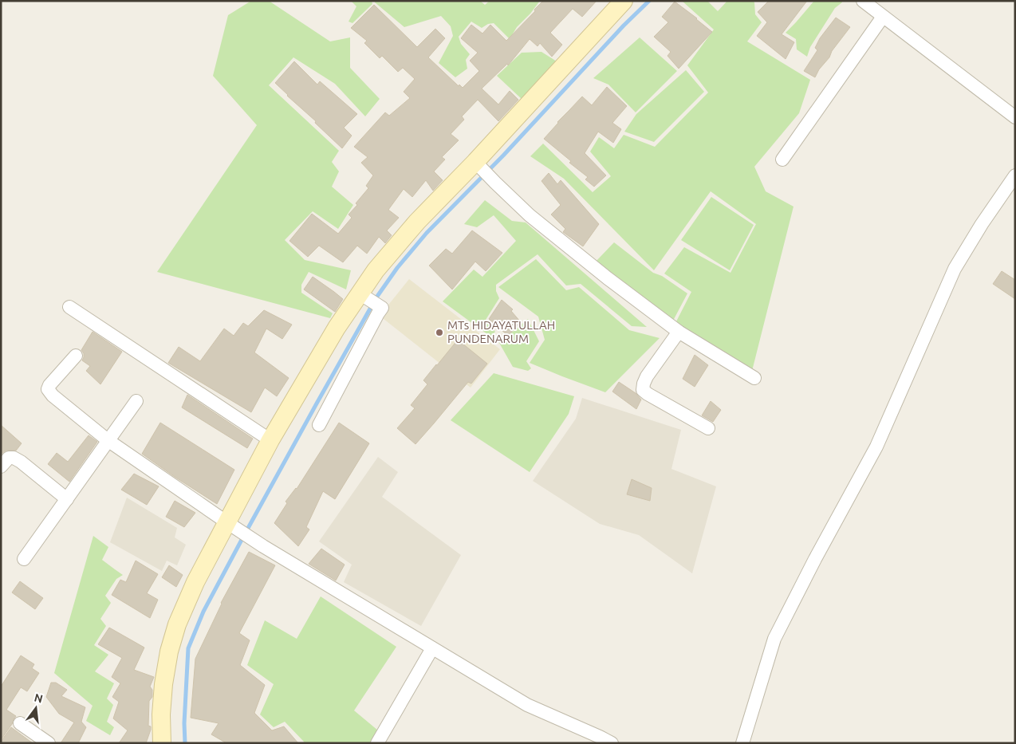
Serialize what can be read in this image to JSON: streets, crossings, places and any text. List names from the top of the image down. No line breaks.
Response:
{"places":["MTs HIDAYATULLAH PUNDENARUM"],"north":"top"}
